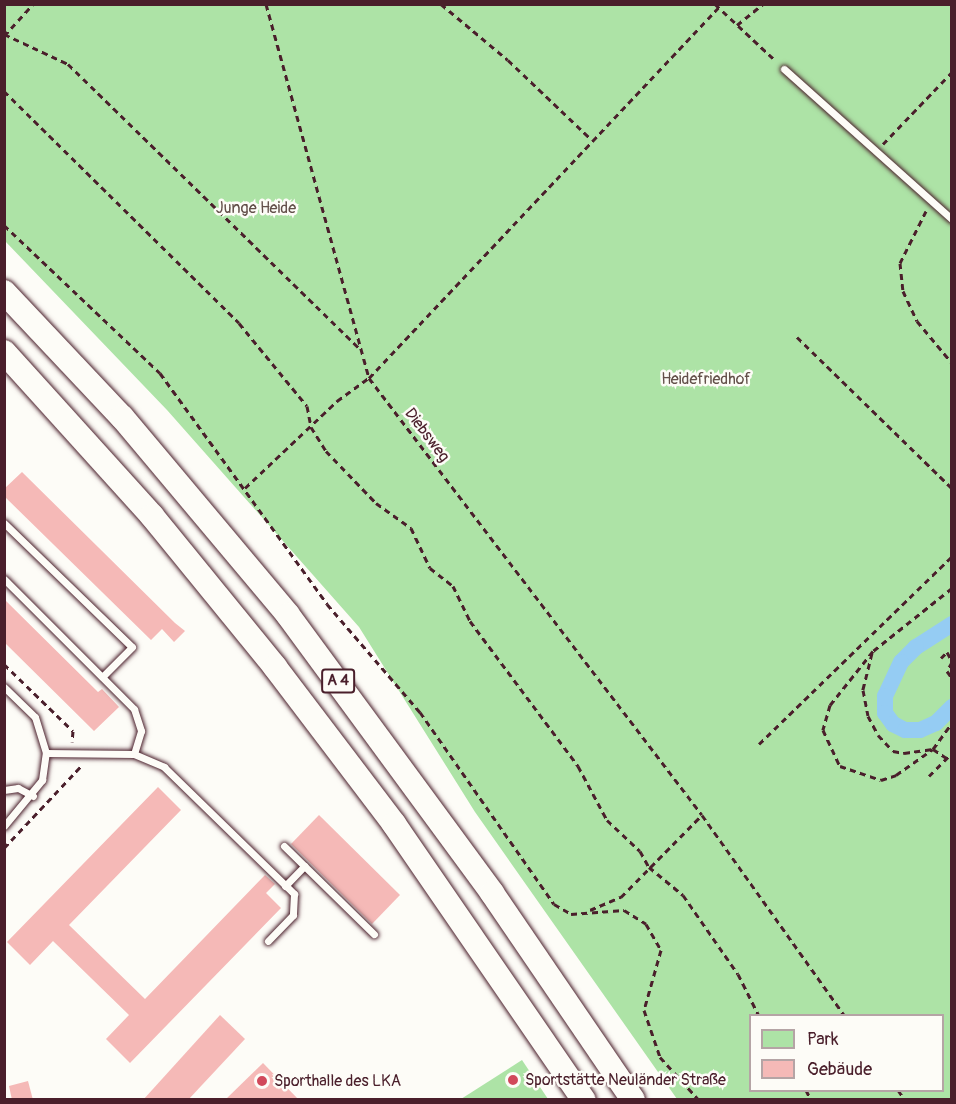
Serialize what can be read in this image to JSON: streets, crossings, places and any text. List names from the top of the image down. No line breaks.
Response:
{"streets":{"highway":["A 4"],"path":["Diebsweg"]},"parks":["Junge Heide","Heidefriedhof"],"places":["Sportstätte Neuländer Straße","Sporthalle des LKA"],"legend":["Park","Gebäude"]}
